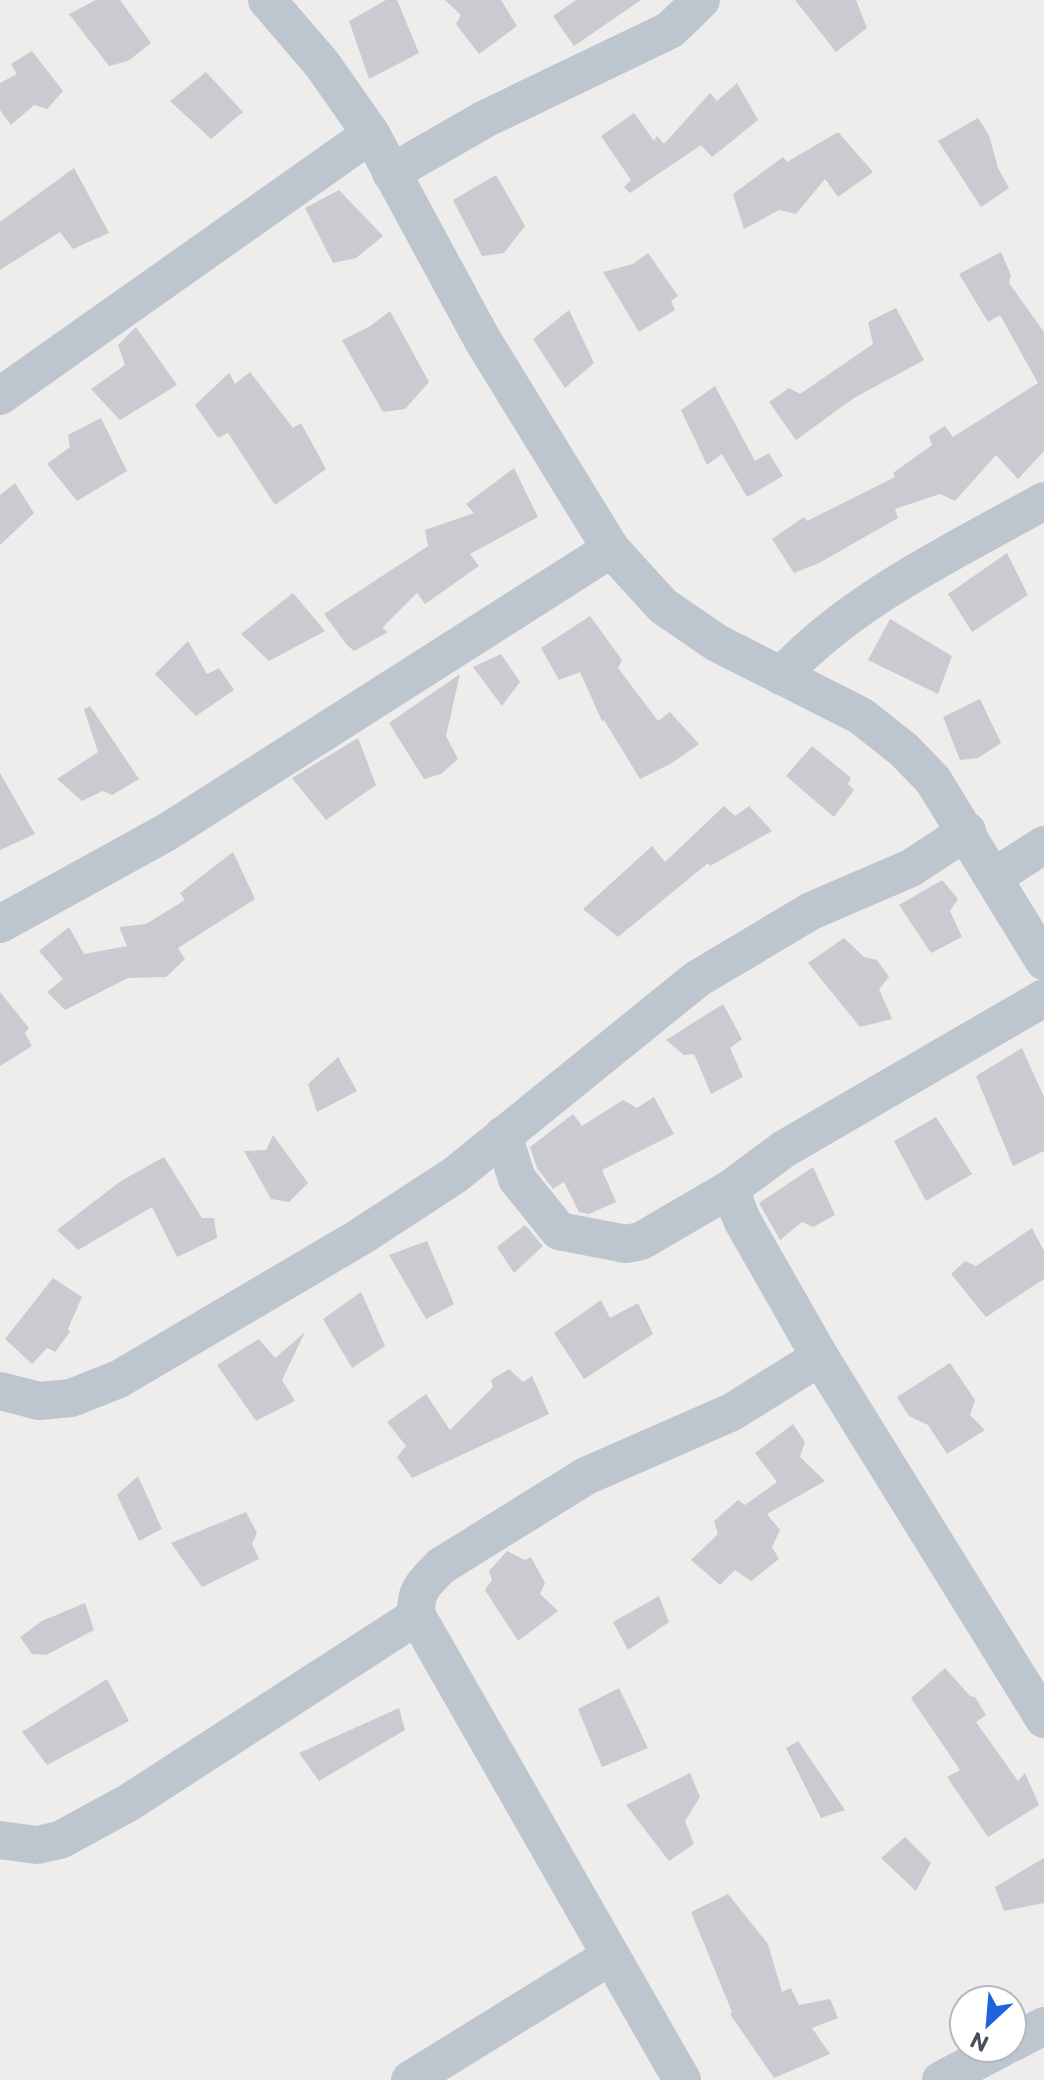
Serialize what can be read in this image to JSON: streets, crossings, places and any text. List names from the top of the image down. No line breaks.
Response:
{"north":"bottom left"}
